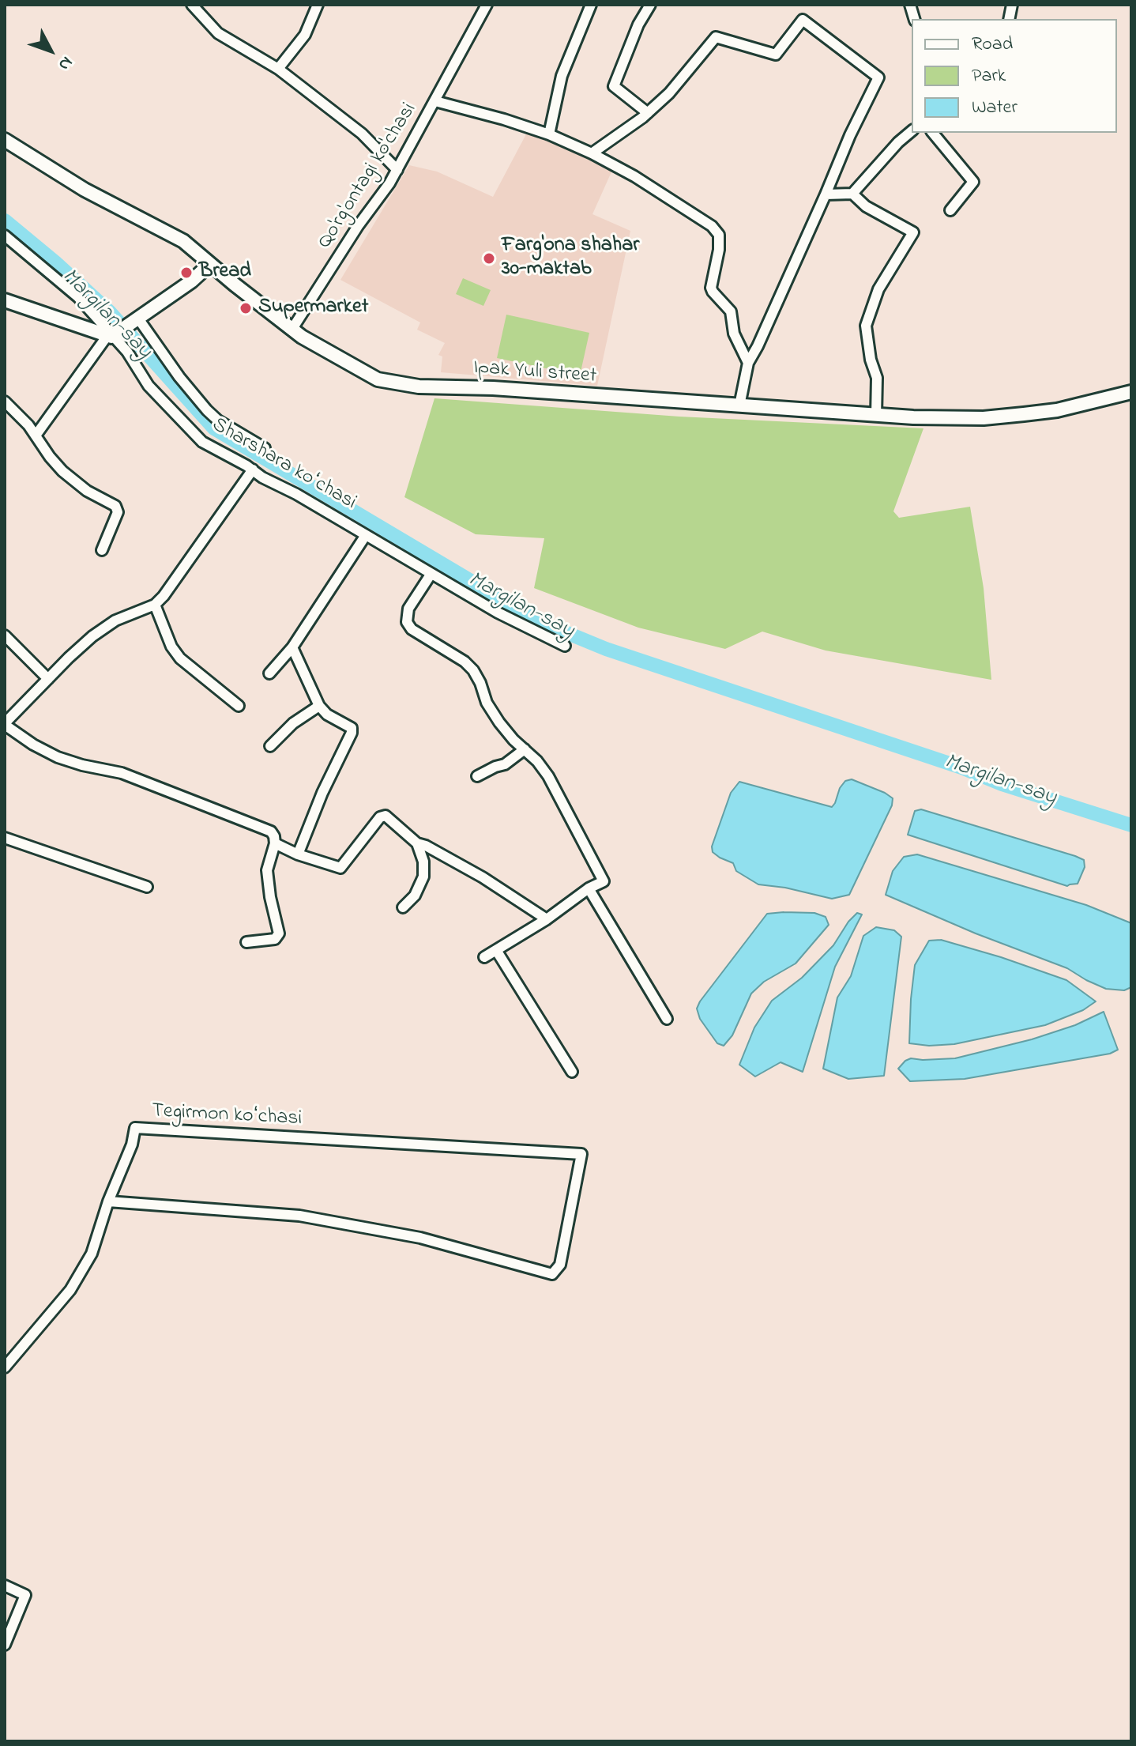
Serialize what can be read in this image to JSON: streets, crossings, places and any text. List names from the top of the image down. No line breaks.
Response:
{"streets":{"main road":["Ipak Yuli street","Sharshara koʻchasi"],"street":["Qo'rg'ontagi ko'chasi","Tegirmon koʻchasi"]},"crossings":[["Qo'rg'ontagi ko'chasi","Ipak Yuli street"]],"water":["Margilan-say"],"places":["Farg'ona shahar 30-maktab","Bread","Supermarket"],"legend":["Road","Park","Water"],"north":"bottom right"}
